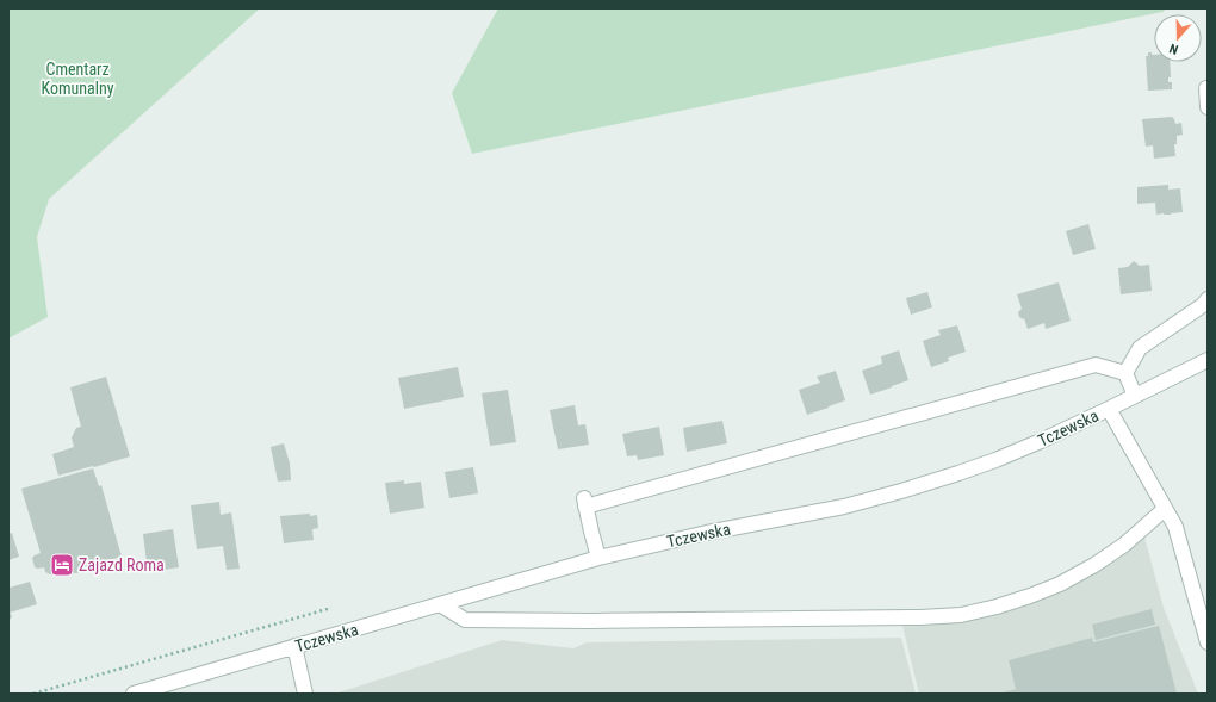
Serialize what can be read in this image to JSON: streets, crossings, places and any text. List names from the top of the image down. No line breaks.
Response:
{"streets":{"street":["Tczewska"]},"parks":["Cmentarz Komunalny"],"places":{"hotel":["Zajazd Roma"]},"north":"bottom"}
